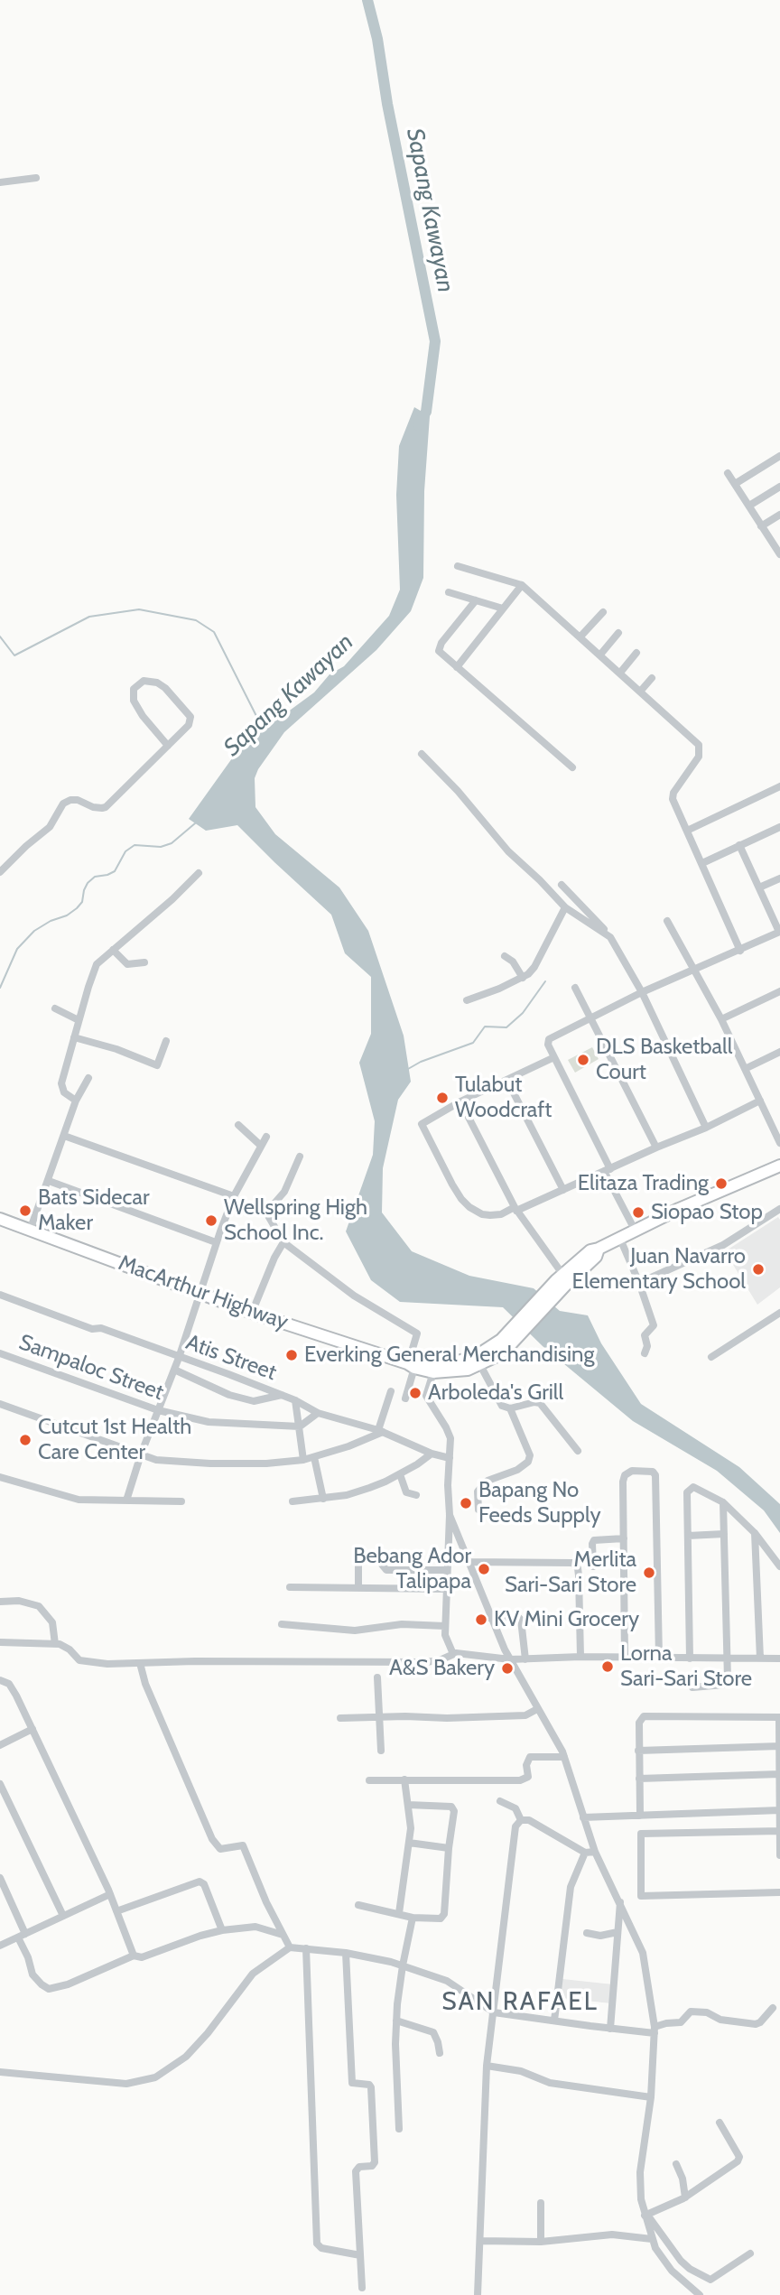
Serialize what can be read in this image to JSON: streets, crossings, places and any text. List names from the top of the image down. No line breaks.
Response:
{"streets":{"highway":["MacArthur Highway"],"street":["Atis Street","Sampaloc Street"]},"districts":["SAN RAFAEL"],"water":["Sapang Kawayan"],"places":["DLS Basketball Court","Tulabut Woodcraft","Elitaza Trading","Bats Sidecar Maker","Siopao Stop","Wellspring High School Inc.","Juan Navarro Elementary School","Everking General Merchandising","Arboleda's Grill","Cutcut 1st Health Care Center","Bapang No Feeds Supply","Bebang Ador Talipapa","Merlita Sari-Sari Store","KV Mini Grocery","Lorna Sari-Sari Store","A&S Bakery"]}
